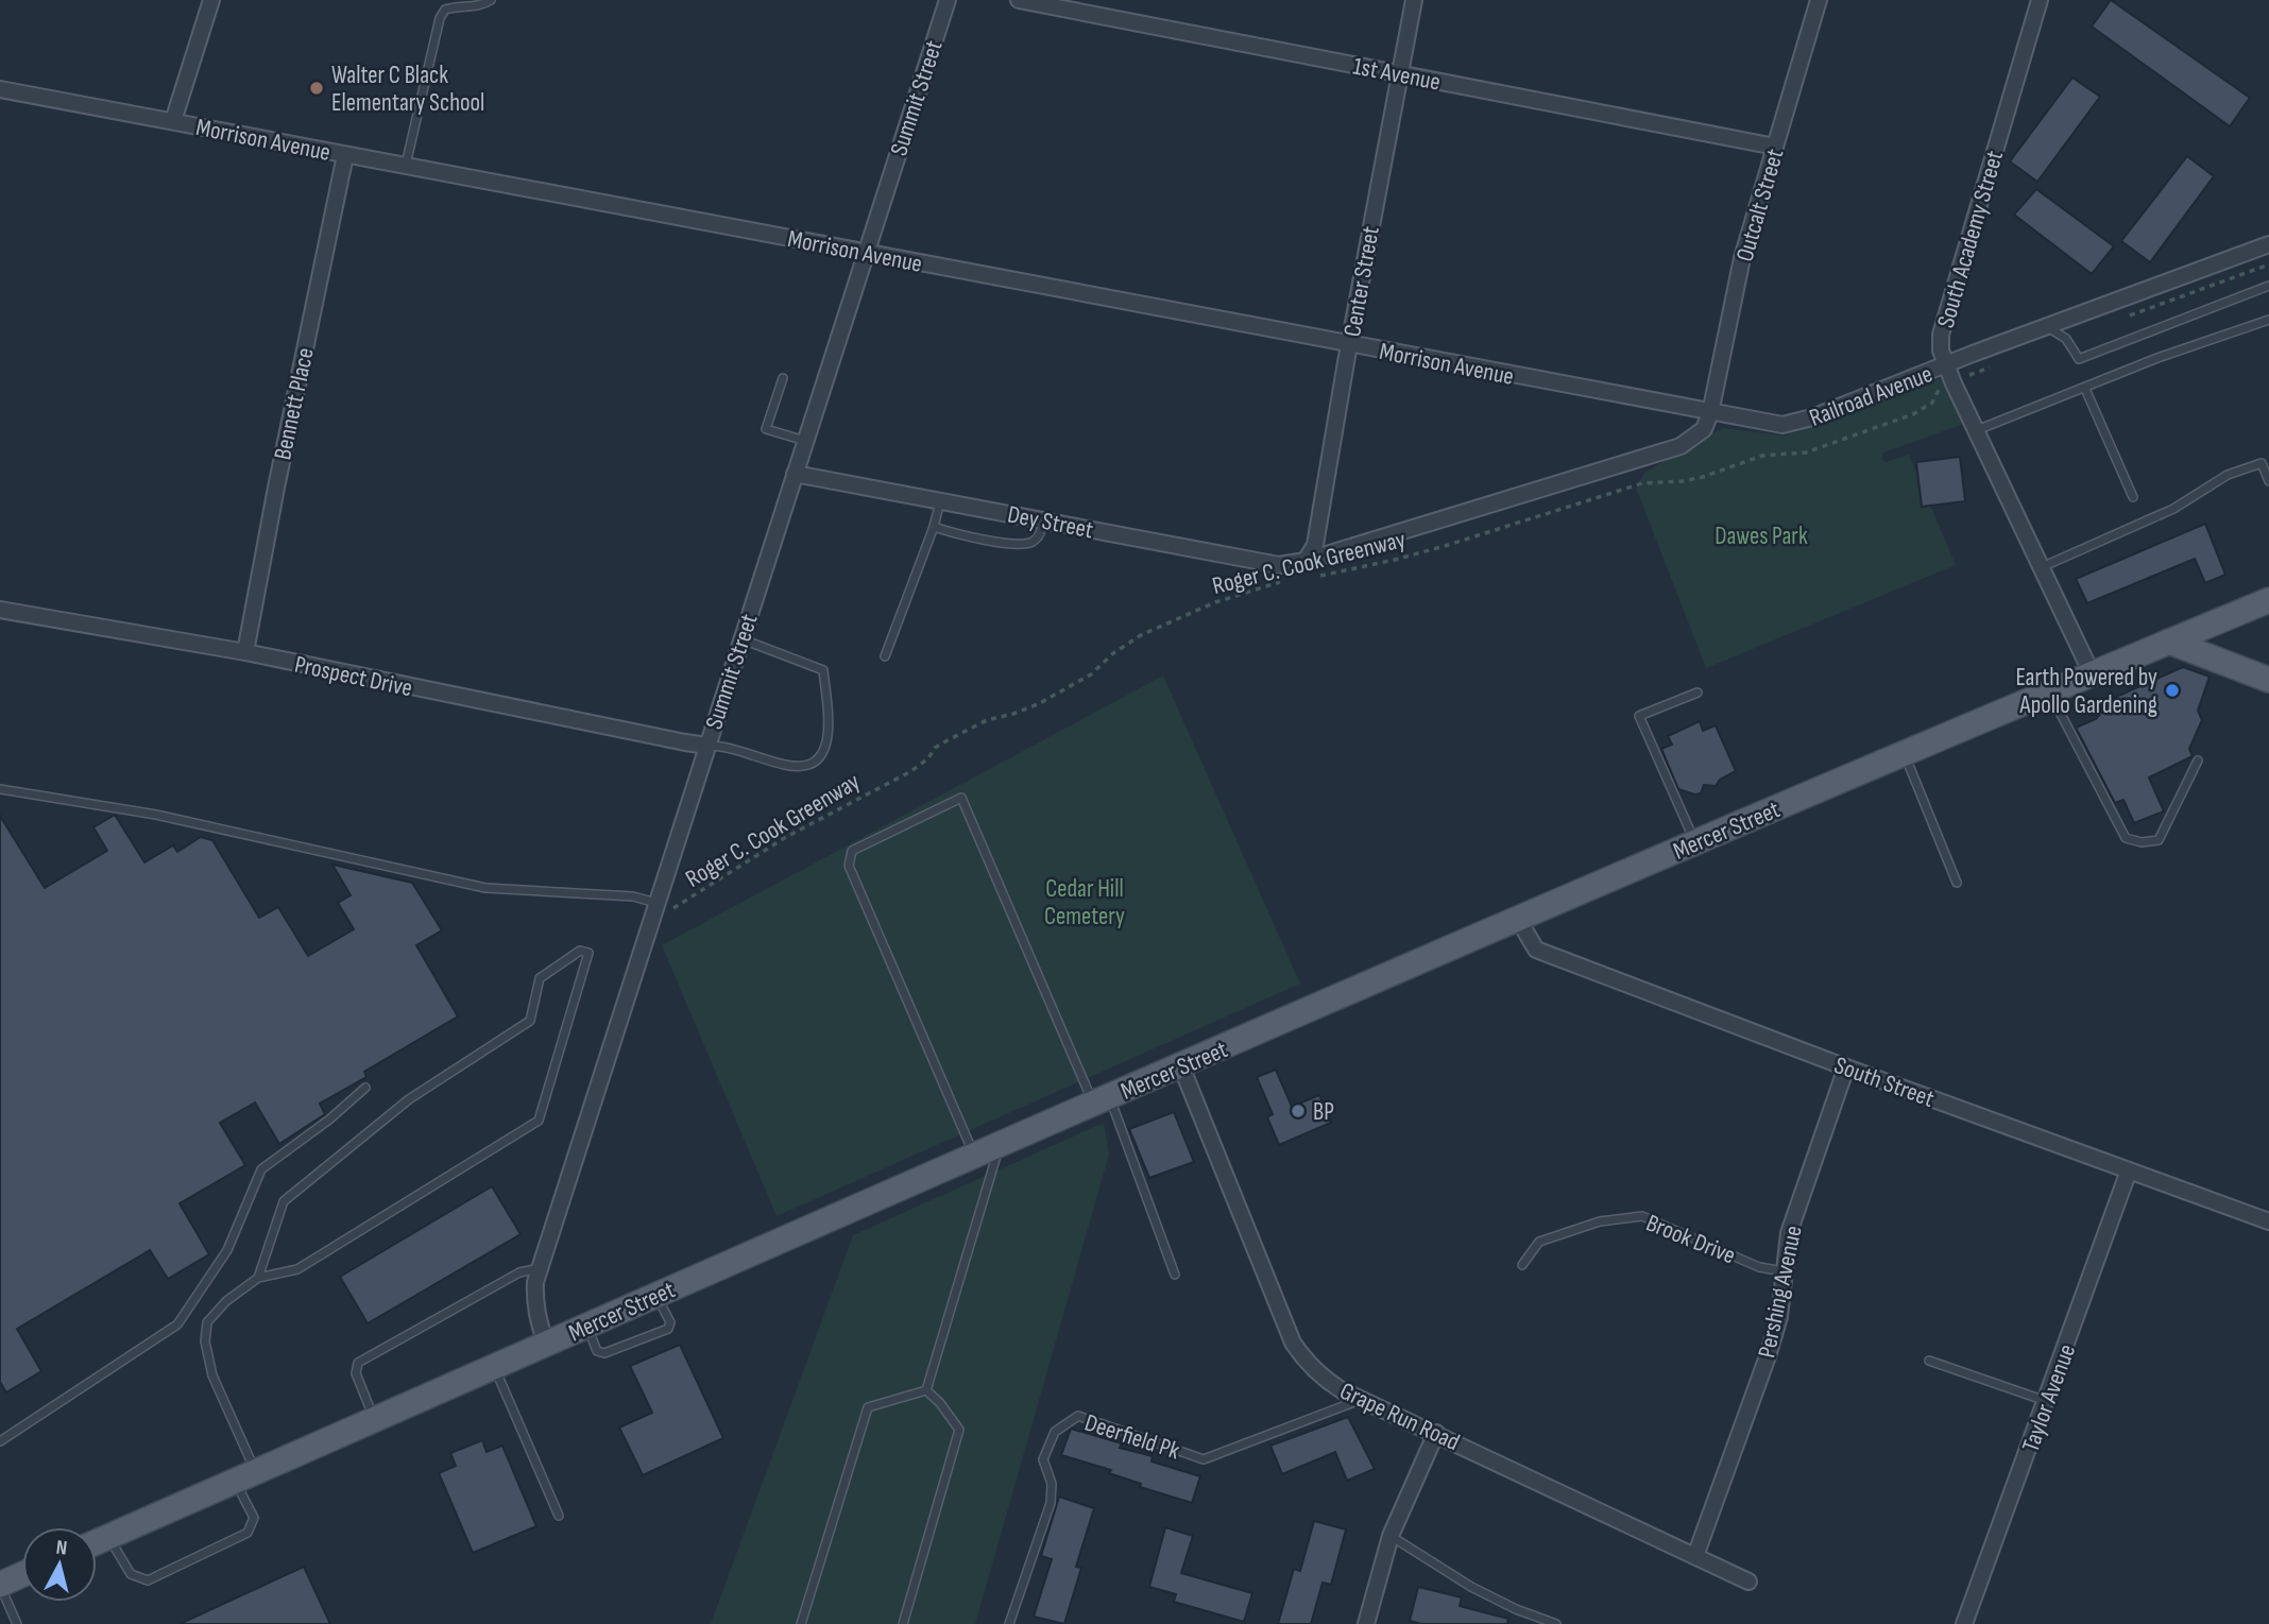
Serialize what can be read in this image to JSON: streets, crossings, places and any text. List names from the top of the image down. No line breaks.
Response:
{"streets":{"main road":["Mercer Street"],"street":["1st Avenue","Summit Street","Morrison Avenue","Outcalt Street","South Academy Street","Center Street","Railroad Avenue","Bennett Place","Dey Street","Prospect Drive","South Street","Pershing Avenue","Taylor Avenue","Grape Run Road"],"lane":["Brook Drive","Deerfield Pk"],"path":["Roger C. Cook Greenway"]},"crossings":[["1st Avenue","Outcalt Street"],["1st Avenue","Center Street"],["Summit Street","Morrison Avenue"],["Summit Street","Dey Street"],["Summit Street","Roger C. Cook Greenway"],["Summit Street","Prospect Drive"],["Summit Street","Mercer Street"],["Morrison Avenue","Outcalt Street"],["Morrison Avenue","Center Street"],["Morrison Avenue","Railroad Avenue"],["Morrison Avenue","Bennett Place"],["Outcalt Street","Railroad Avenue"],["South Academy Street","Railroad Avenue"],["South Academy Street","Mercer Street"],["Center Street","Dey Street"],["Bennett Place","Prospect Drive"],["Mercer Street","South Street"],["Mercer Street","Grape Run Road"],["South Street","Pershing Avenue"],["South Street","Taylor Avenue"],["Brook Drive","Pershing Avenue"],["Pershing Avenue","Grape Run Road"],["Grape Run Road","Deerfield Pk"]],"parks":["Dawes Park","Cedar Hill Cemetery"],"places":["Walter C Black Elementary School","Earth Powered by Apollo Gardening","BP"],"north":"top"}
